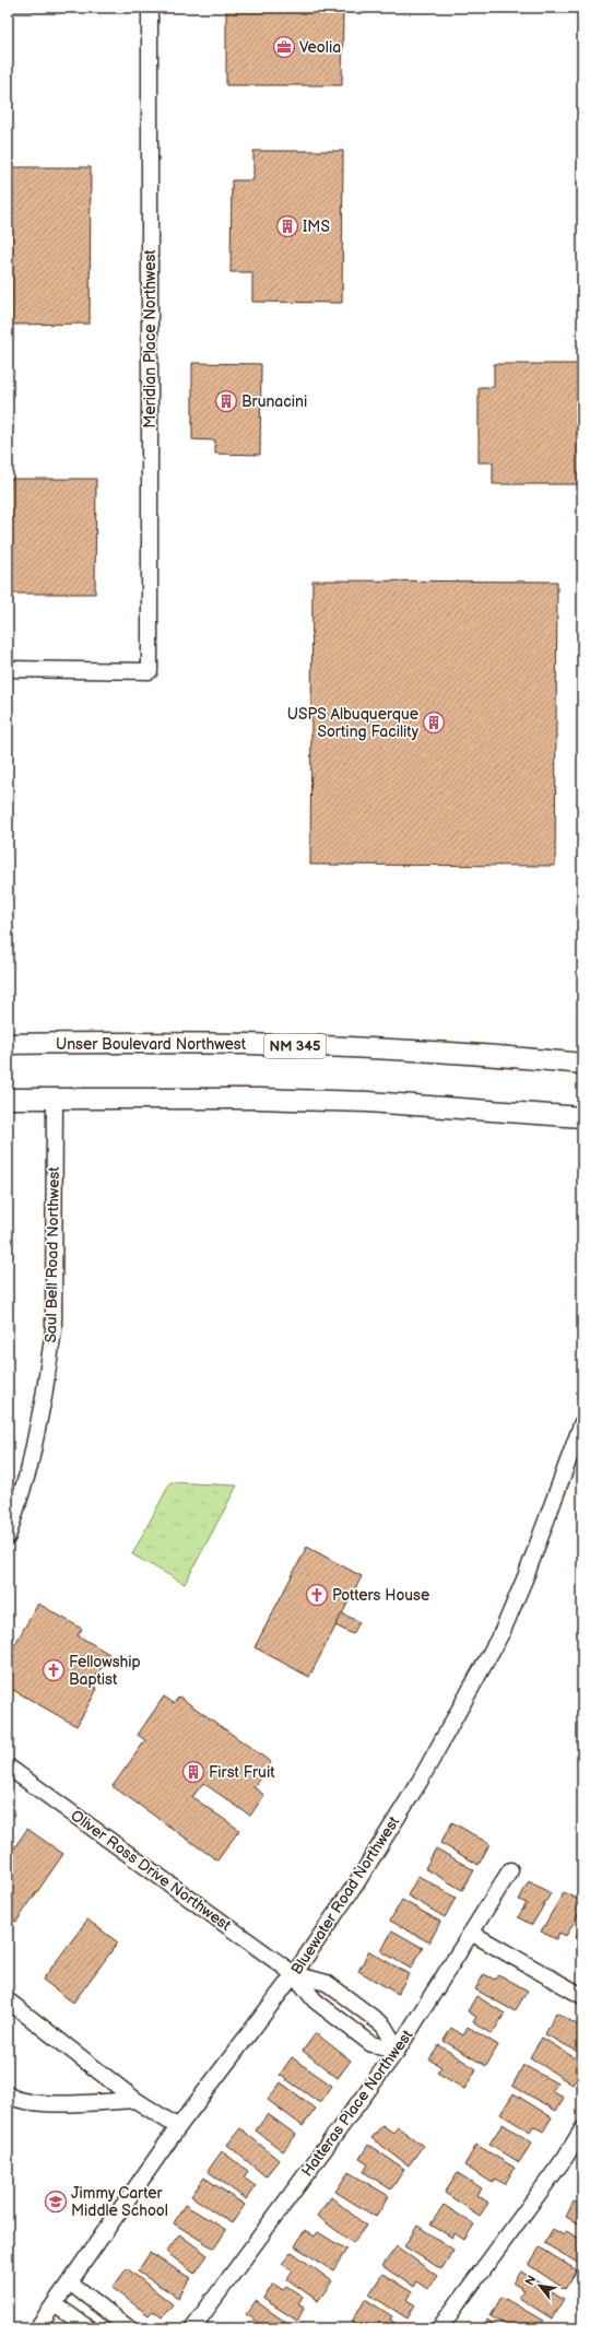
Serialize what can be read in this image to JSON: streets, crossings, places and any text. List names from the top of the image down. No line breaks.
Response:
{"streets":{"main road":["Unser Boulevard Northwest","NM 345"],"street":["Meridian Place Northwest","Saul Bell Road Northwest","Oliver Ross Drive Northwest","Bluewater Road Northwest","Hatteras Place Northwest"]},"crossings":[["Oliver Ross Drive Northwest","Bluewater Road Northwest"]],"places":{"office":["Veolia"],"building":["IMS","Brunacini","USPS Albuquerque Sorting Facility","First Fruit"],"church":["Potters House","Fellowship Baptist"],"school or university":["Jimmy Carter Middle School"]},"north":"top left"}
